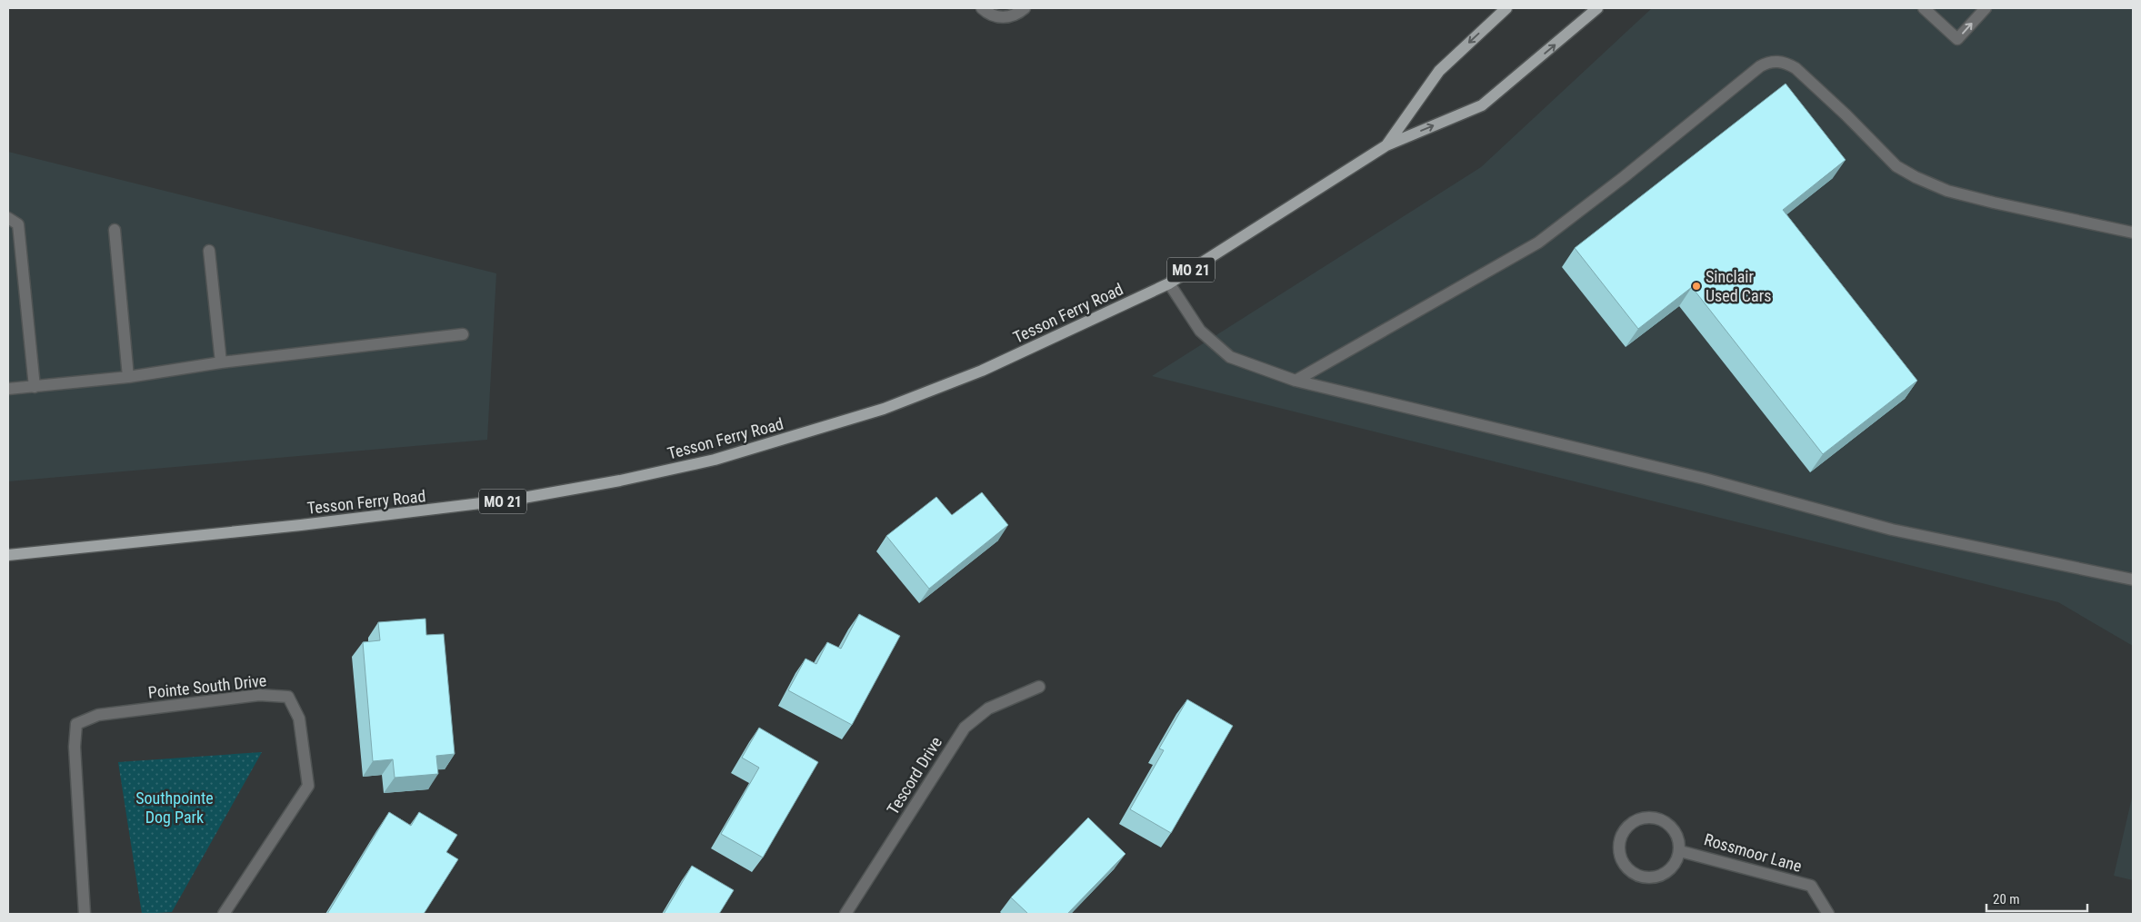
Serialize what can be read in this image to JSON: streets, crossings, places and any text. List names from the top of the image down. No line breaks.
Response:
{"streets":{"main road":["MO 21","Tesson Ferry Road"],"street":["Pointe South Drive","Tescord Drive","Rossmoor Lane"]},"parks":["Southpointe Dog Park"],"places":["Sinclair Used Cars"],"scale_bar":"20 m"}
